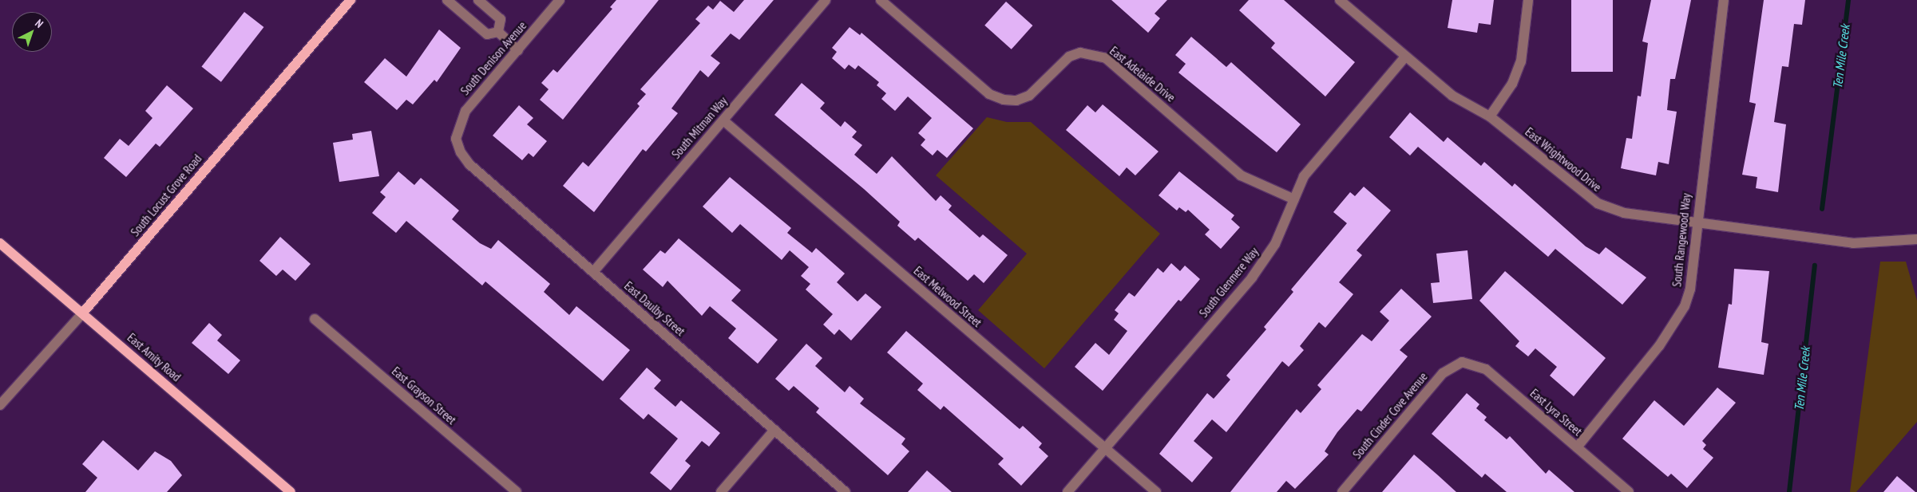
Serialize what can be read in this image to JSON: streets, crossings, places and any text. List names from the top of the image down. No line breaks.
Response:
{"streets":{"main road":["South Locust Grove Road","East Amity Road"],"street":["South Denison Avenue","East Adelaide Drive","South Mitman Way","East Wrightwood Drive","South Rangewood Way","South Glenmere Way","East Melwood Street","East Daulby Street","East Grayson Street","East Lyra Street","South Cinder Cove Avenue"]},"crossings":[["South Denison Avenue","East Daulby Street"],["East Adelaide Drive","South Glenmere Way"],["South Mitman Way","East Melwood Street"],["South Mitman Way","East Daulby Street"],["East Wrightwood Drive","South Rangewood Way"],["East Wrightwood Drive","South Glenmere Way"],["South Locust Grove Road","East Amity Road"],["South Rangewood Way","East Lyra Street"],["South Glenmere Way","East Melwood Street"],["East Lyra Street","South Cinder Cove Avenue"]],"water":["Ten Mile Creek"],"north":"top right"}
